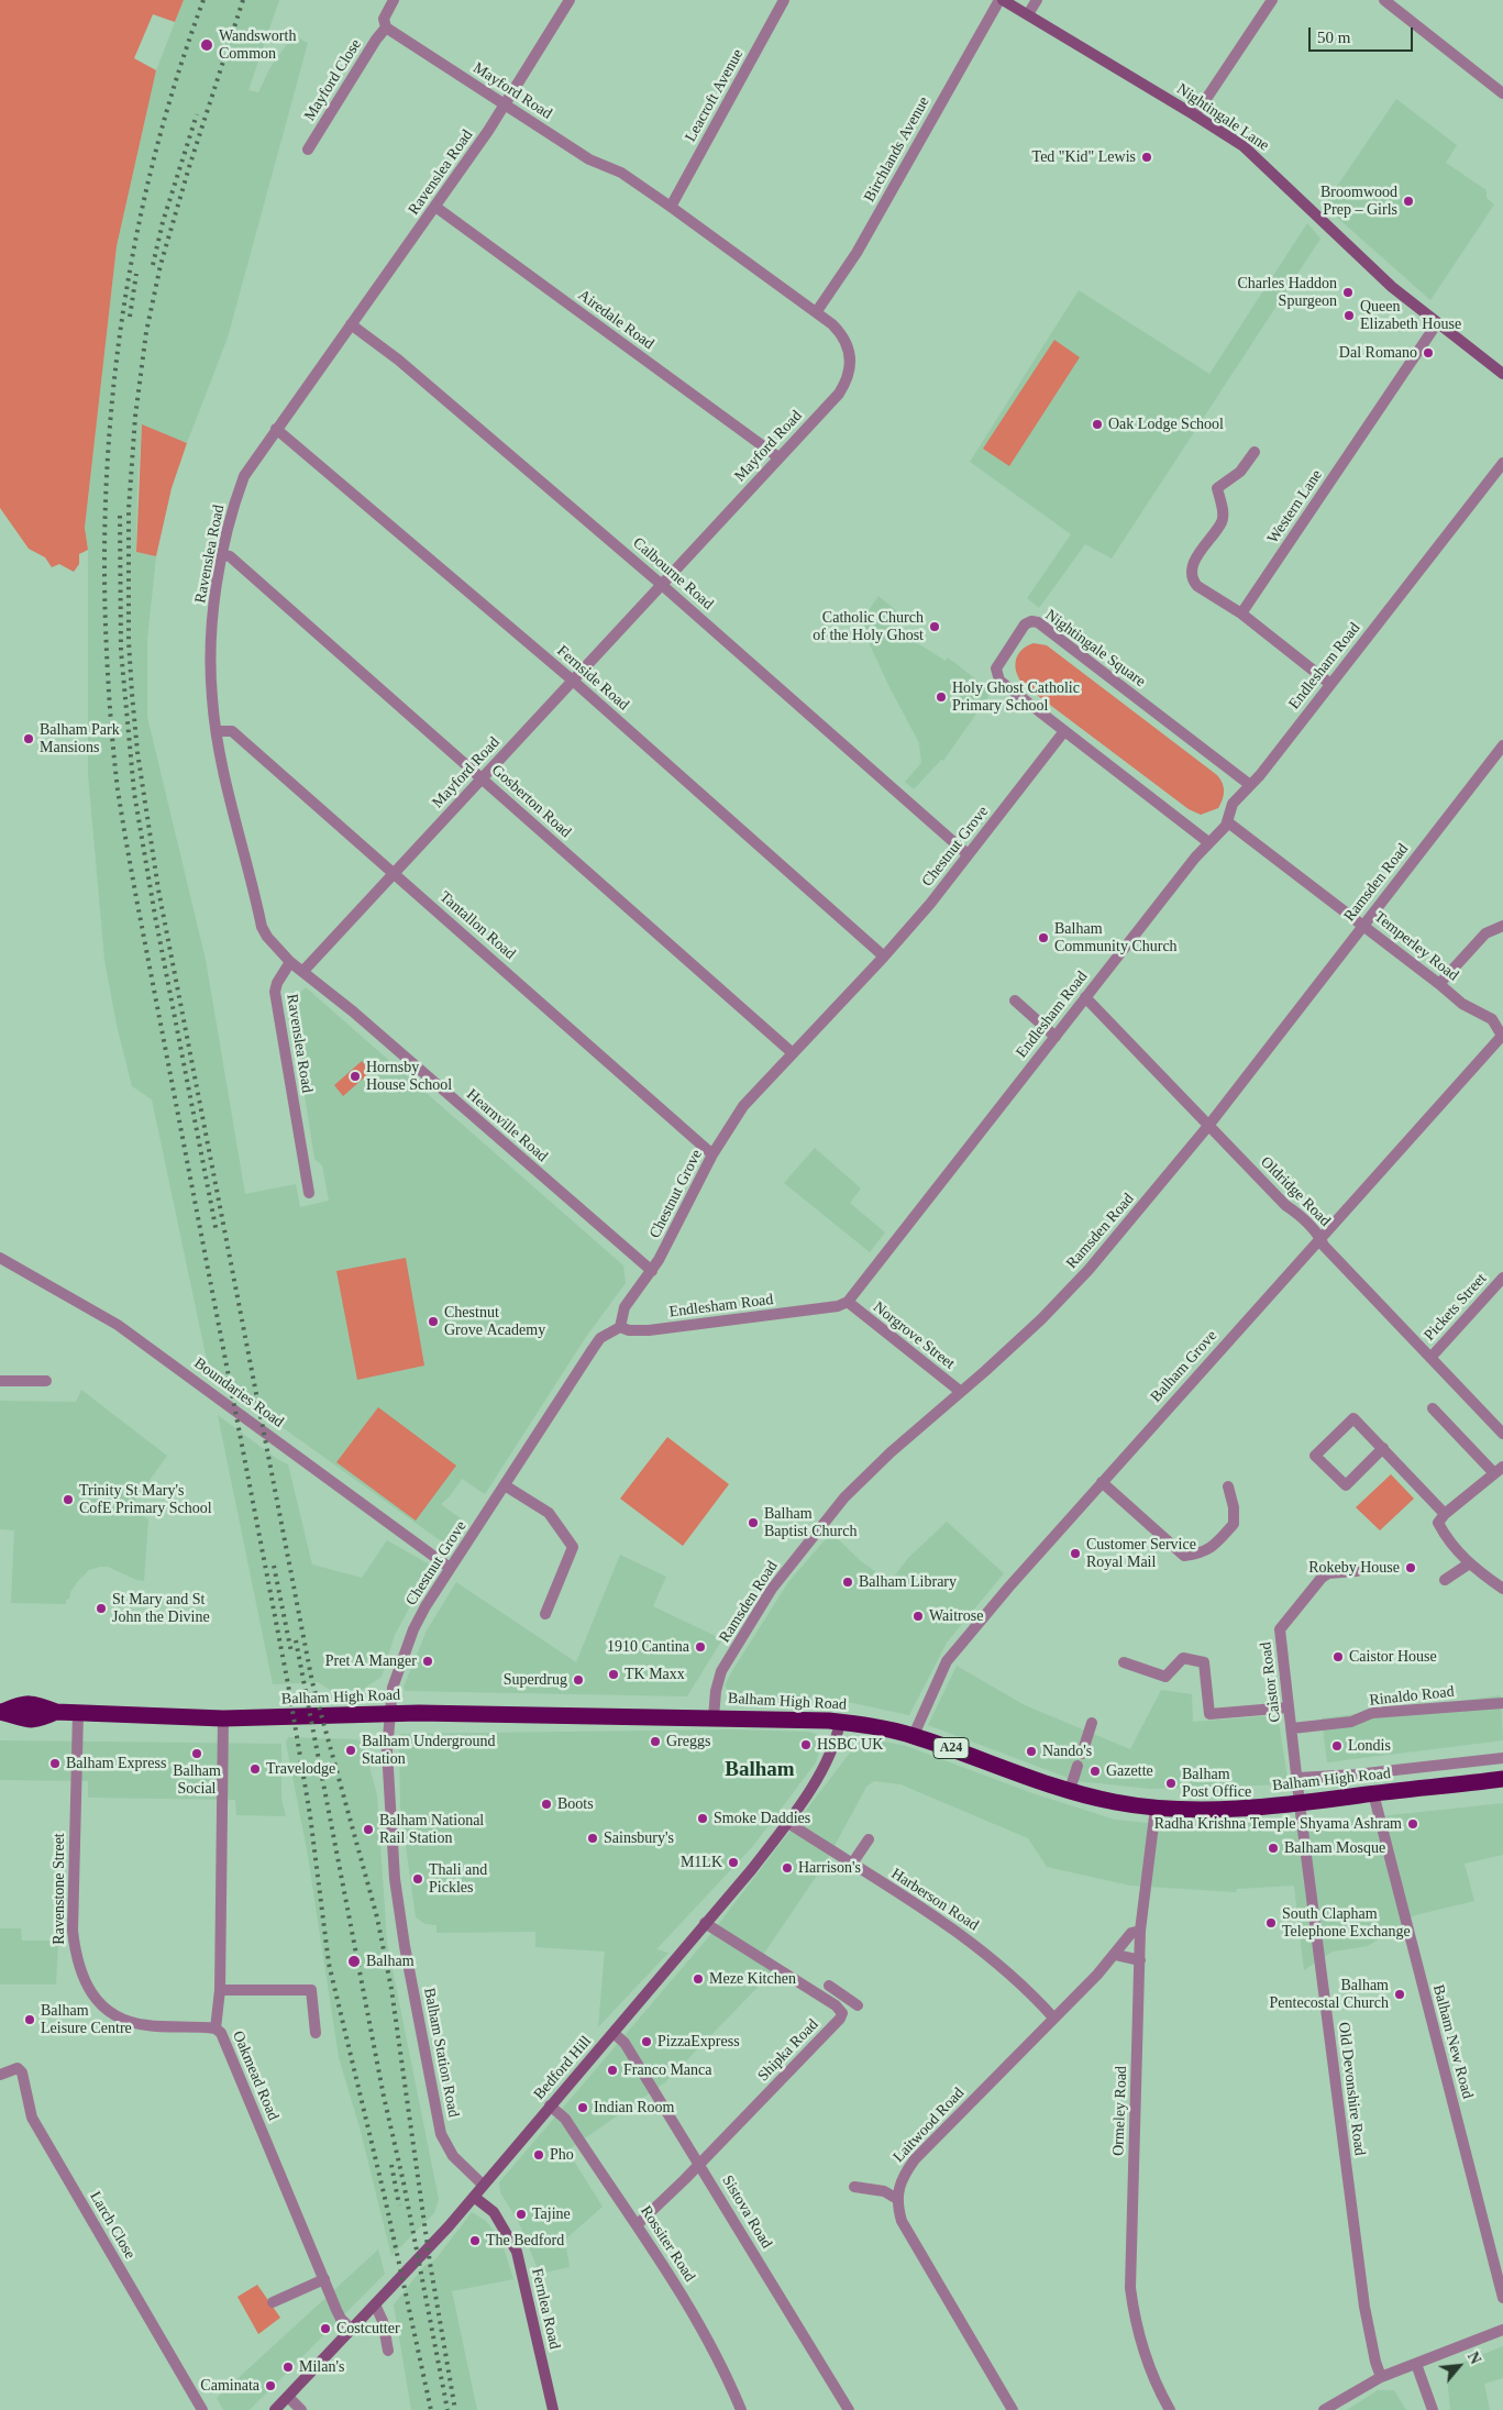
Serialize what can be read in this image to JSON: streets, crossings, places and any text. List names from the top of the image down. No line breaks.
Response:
{"streets":{"highway":["Balham High Road","A24"],"main road":["Nightingale Lane","Bedford Hill","Fernlea Road"],"street":["Mayford Close","Mayford Road","Leacroft Avenue","Birchlands Avenue","Ravenslea Road","Airedale Road","Western Lane","Calbourne Road","Nightingale Square","Endlesham Road","Fernside Road","Gosberton Road","Chestnut Grove","Ramsden Road","Tantallon Road","Temperley Road","Hearnville Road","Oldridge Road","Pickets Street","Norgrove Street","Balham Grove","Boundaries Road","Caistor Road","Rinaldo Road","Ravenstone Street","Harberson Road","Balham New Road","Shipka Road","Balham Station Road","Oakmead Road","Old Devonshire Road","Ormeley Road","Laitwood Road","Sistova Road","Larch Close","Rossiter Road"]},"crossings":[["Mayford Close","Mayford Road"],["Mayford Road","Leacroft Avenue"],["Mayford Road","Birchlands Avenue"],["Mayford Road","Ravenslea Road"],["Mayford Road","Airedale Road"],["Mayford Road","Calbourne Road"],["Mayford Road","Fernside Road"],["Mayford Road","Gosberton Road"],["Mayford Road","Tantallon Road"],["Mayford Road","Hearnville Road"],["Nightingale Lane","Birchlands Avenue"],["Nightingale Lane","Western Lane"],["Ravenslea Road","Airedale Road"],["Ravenslea Road","Calbourne Road"],["Ravenslea Road","Fernside Road"],["Ravenslea Road","Gosberton Road"],["Ravenslea Road","Tantallon Road"],["Ravenslea Road","Hearnville Road"],["Calbourne Road","Chestnut Grove"],["Nightingale Square","Endlesham Road"],["Nightingale Square","Chestnut Grove"],["Endlesham Road","Chestnut Grove"],["Endlesham Road","Temperley Road"],["Endlesham Road","Oldridge Road"],["Endlesham Road","Norgrove Street"],["Fernside Road","Chestnut Grove"],["Gosberton Road","Chestnut Grove"],["Chestnut Grove","Tantallon Road"],["Chestnut Grove","Hearnville Road"],["Chestnut Grove","Boundaries Road"],["Chestnut Grove","Balham High Road"],["Chestnut Grove","Balham Station Road"],["Ramsden Road","Temperley Road"],["Ramsden Road","Oldridge Road"],["Ramsden Road","Norgrove Street"],["Ramsden Road","Balham High Road"],["Temperley Road","Balham Grove"],["Oldridge Road","Pickets Street"],["Oldridge Road","Balham Grove"],["Balham Grove","Balham High Road"],["Caistor Road","Rinaldo Road"],["Caistor Road","Balham High Road"],["Caistor Road","Old Devonshire Road"],["Balham High Road","Ravenstone Street"],["Balham High Road","Balham New Road"],["Balham High Road","Balham Station Road"],["Balham High Road","Bedford Hill"],["Balham High Road","Oakmead Road"],["Balham High Road","Old Devonshire Road"],["Balham High Road","Ormeley Road"],["Ravenstone Street","Oakmead Road"],["Harberson Road","Bedford Hill"],["Harberson Road","Laitwood Road"],["Shipka Road","Bedford Hill"],["Shipka Road","Sistova Road"],["Shipka Road","Rossiter Road"],["Balham Station Road","Bedford Hill"],["Bedford Hill","Oakmead Road"],["Bedford Hill","Sistova Road"],["Bedford Hill","Rossiter Road"],["Bedford Hill","Fernlea Road"],["Ormeley Road","Laitwood Road"]],"districts":["Balham"],"places":["Wandsworth Common","Ted \"Kid\" Lewis","Broomwood Prep – Girls","Charles Haddon Spurgeon","Queen Elizabeth House","Dal Romano","Oak Lodge School","Catholic Church of the Holy Ghost","Holy Ghost Catholic Primary School","Balham Park Mansions","Balham Community Church","Hornsby House School","Chestnut Grove Academy","Trinity St Mary's CofE Primary School","Balham Baptist Church","Customer Service Royal Mail","Rokeby House","Balham Library","St Mary and St John the Divine","Waitrose","1910 Cantina","Caistor House","Pret A Manger","TK Maxx","Superdrug","Greggs","HSBC UK","Londis","Balham Underground Station","Nando's","Balham Social","Balham Express","Travelodge","Gazette","Balham Post Office","Boots","Smoke Daddies","Radha Krishna Temple Shyama Ashram","Balham National Rail Station","Sainsbury's","Balham Mosque","M1LK","Harrison's","Thali and Pickles","South Clapham Telephone Exchange","Balham","Meze Kitchen","Balham Pentecostal Church","Balham Leisure Centre","PizzaExpress","Franco Manca","Indian Room","Pho","Tajine","The Bedford","Costcutter","Milan's","Caminata"],"scale_bar":"50 m","north":"top right"}
